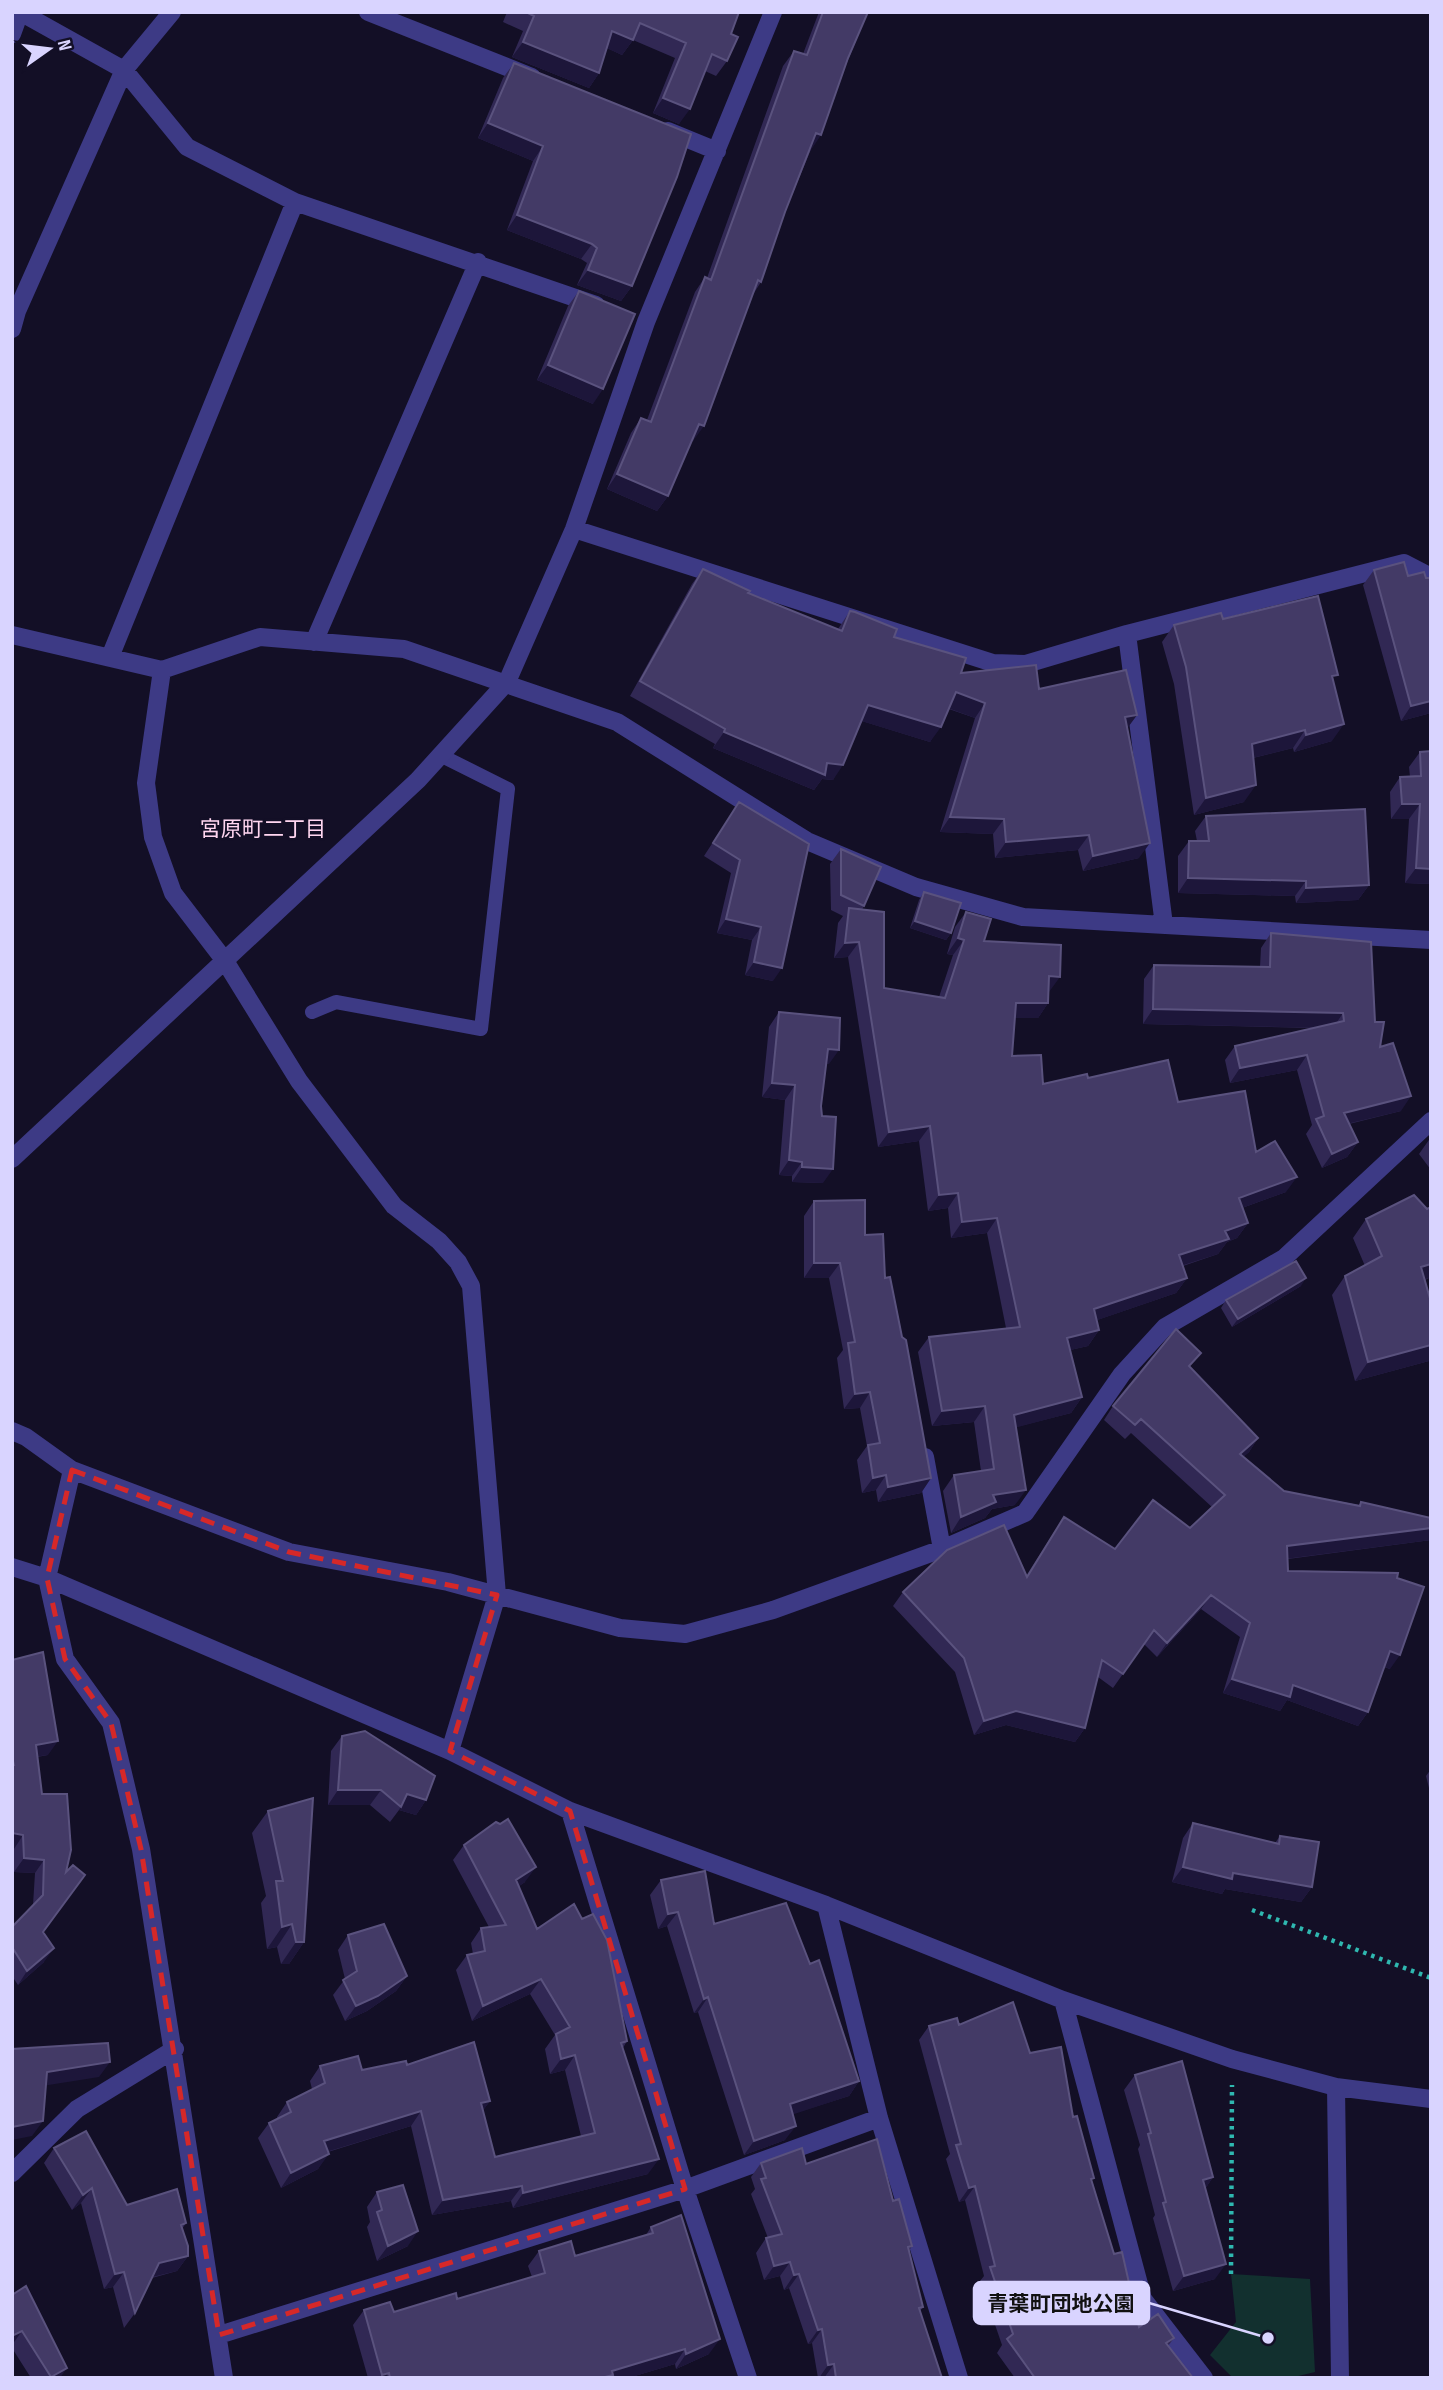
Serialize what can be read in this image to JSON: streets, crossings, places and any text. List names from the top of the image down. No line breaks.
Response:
{"districts":["宮原町二丁目"],"places":["青葉町団地公園"],"north":"right"}
